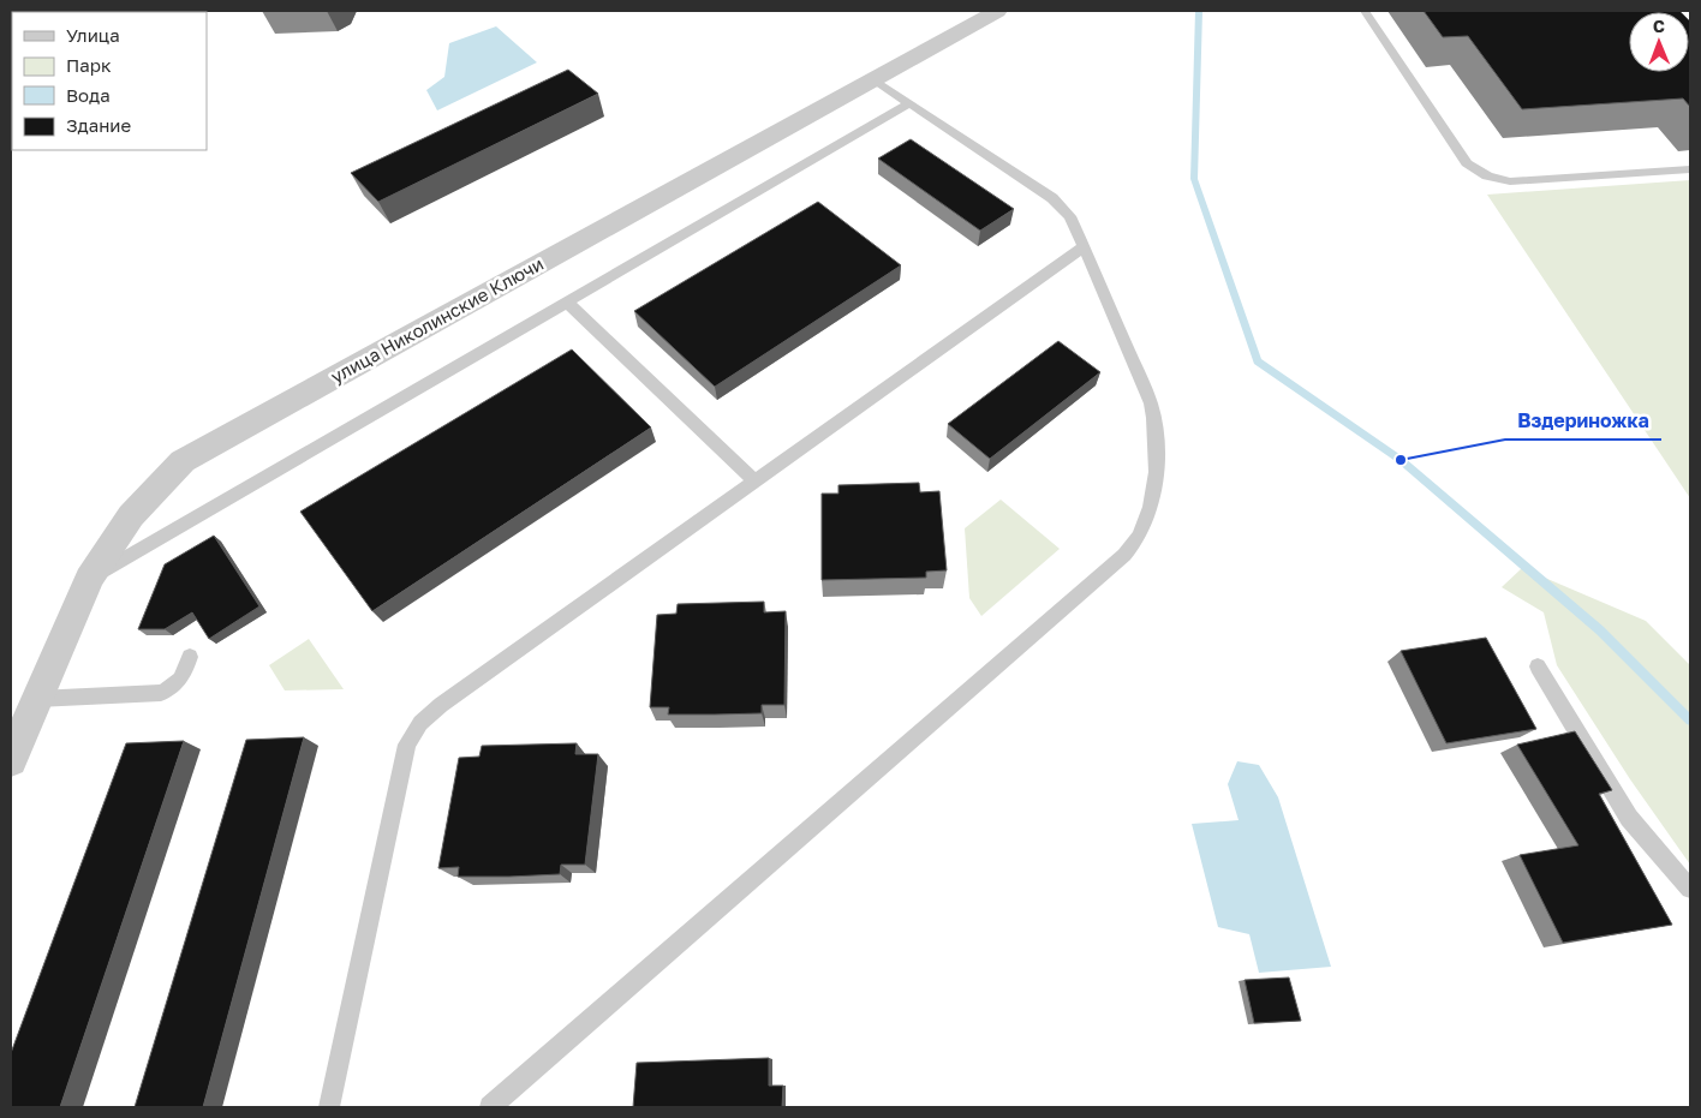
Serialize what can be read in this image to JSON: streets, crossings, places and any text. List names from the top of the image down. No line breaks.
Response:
{"streets":{"street":["улица Николинские Ключи"]},"places":["Вздериножка"],"legend":["Улица","Парк","Вода","Здание"],"north":"top"}
